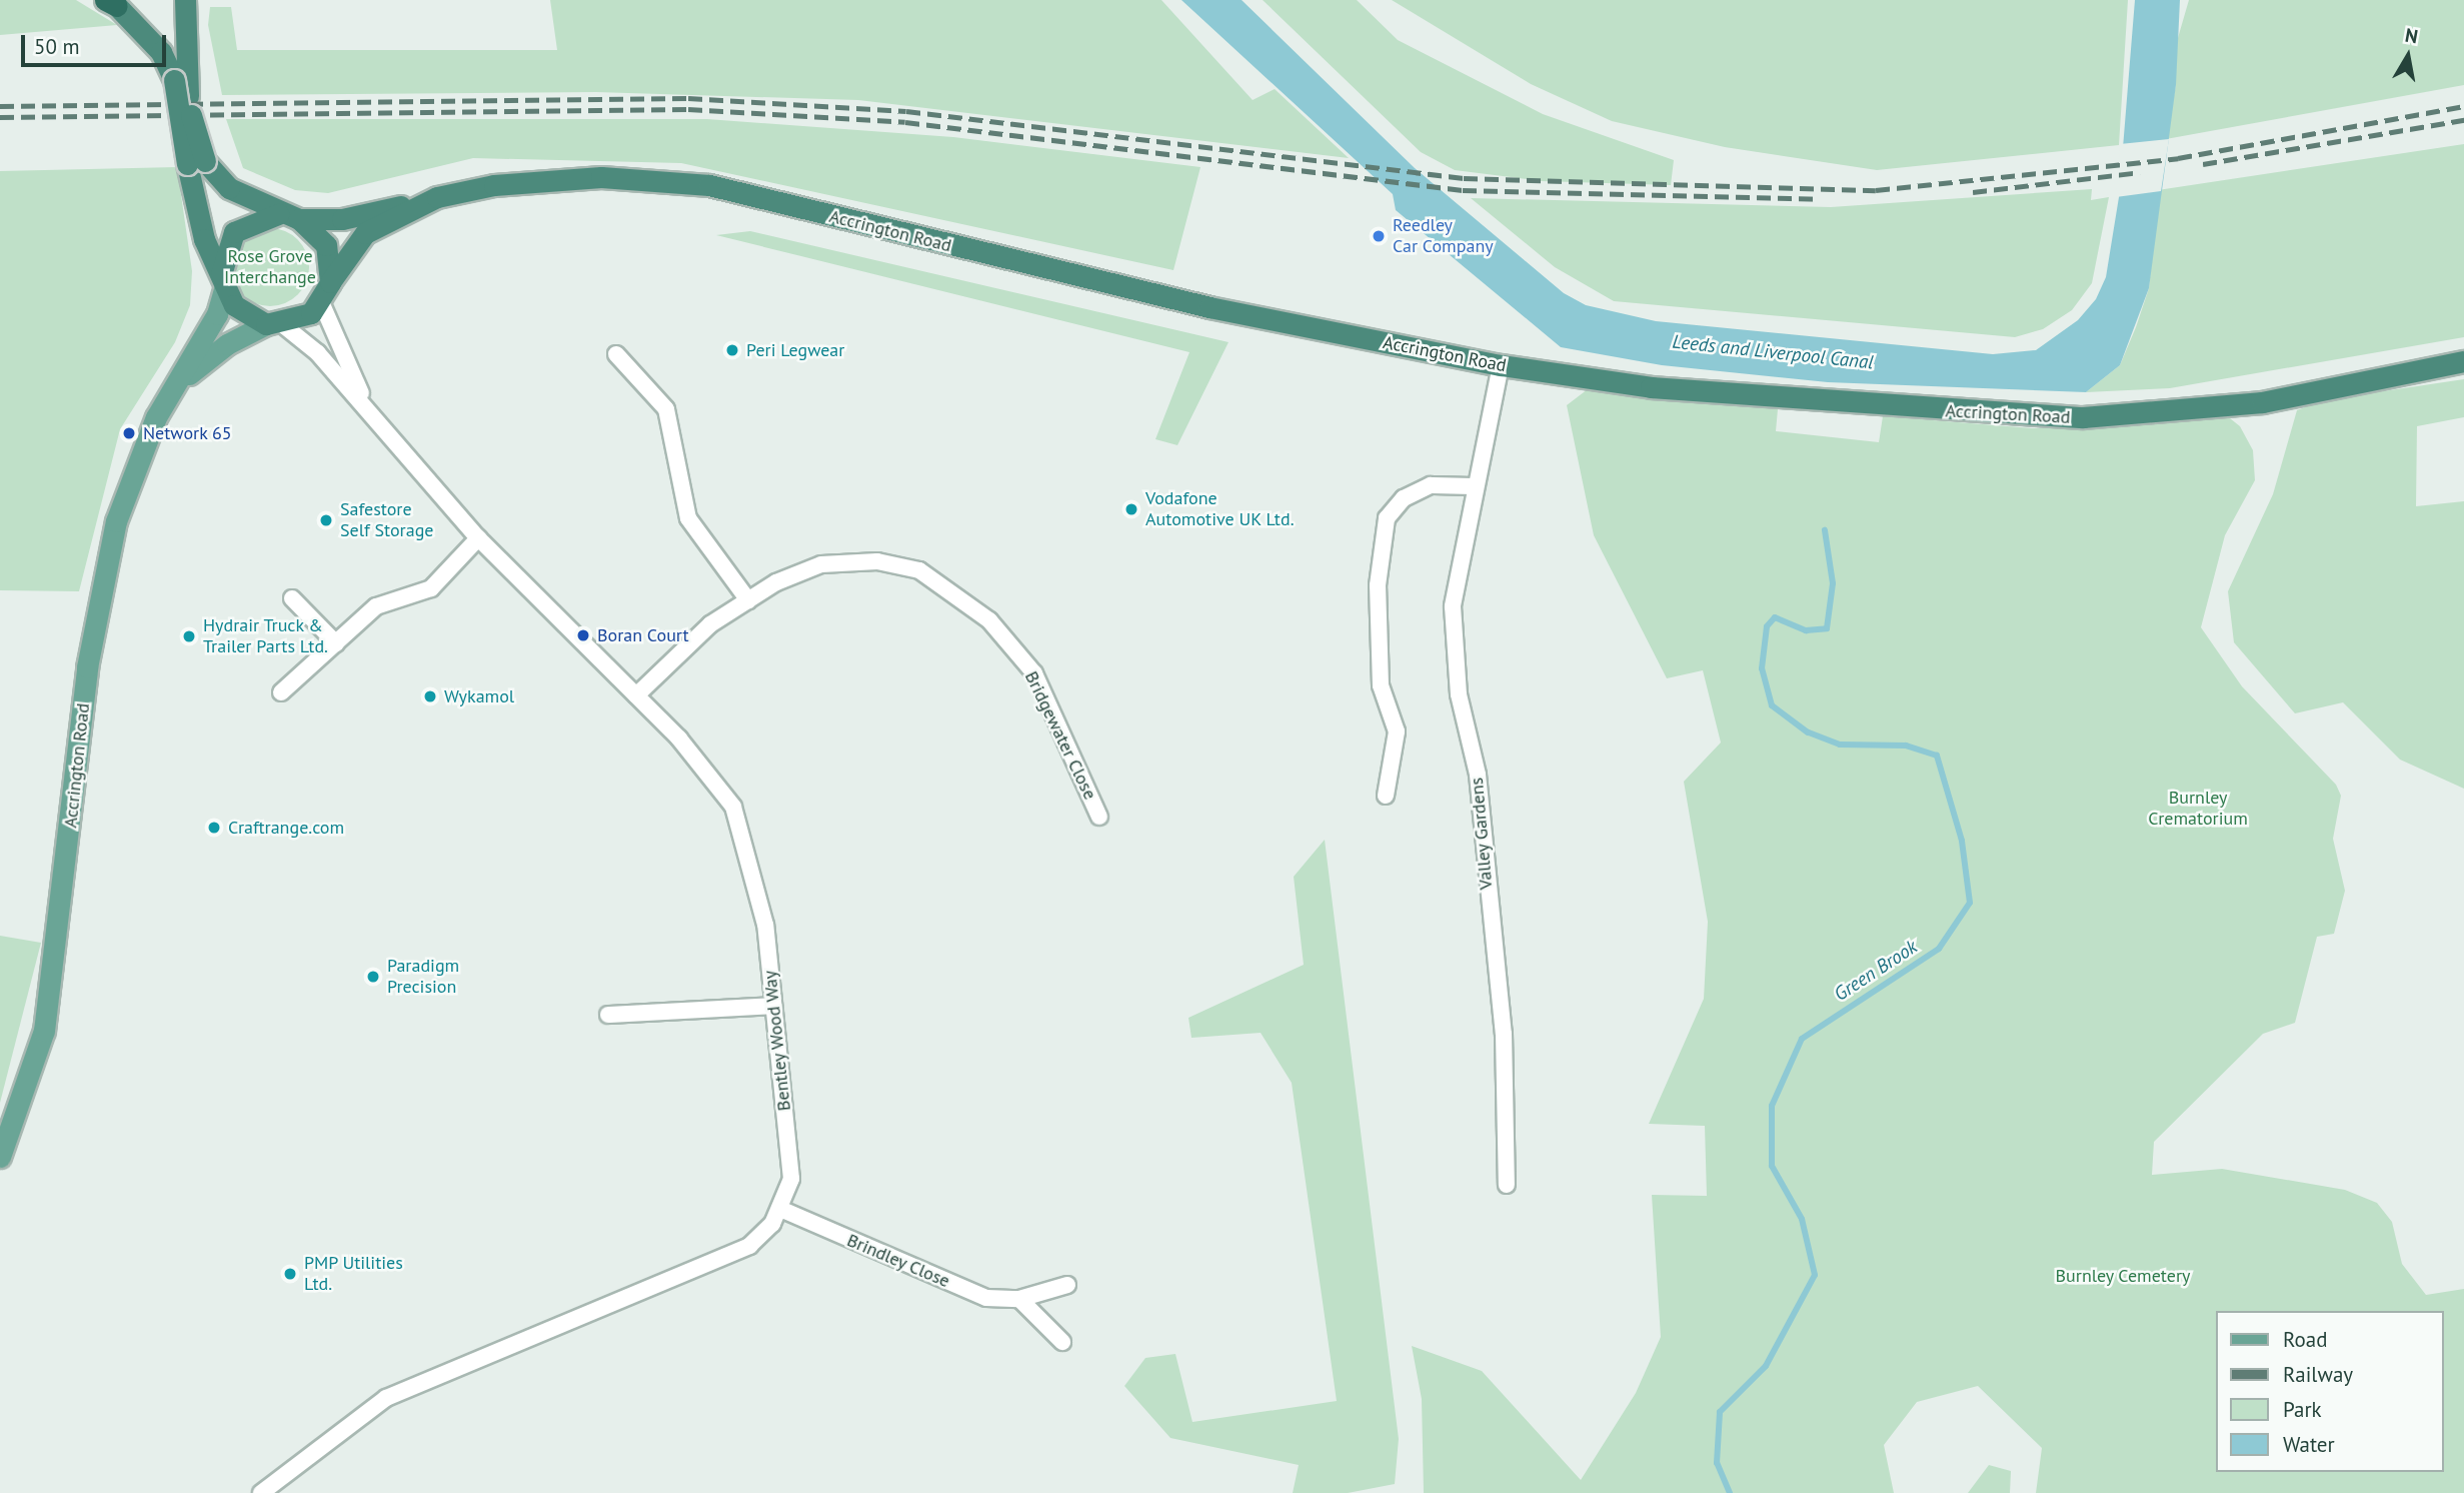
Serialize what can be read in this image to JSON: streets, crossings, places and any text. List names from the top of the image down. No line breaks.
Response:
{"streets":{"highway":["Accrington Road"],"street":["Bridgewater Close","Valley Gardens","Bentley Wood Way","Brindley Close"]},"crossings":[["Accrington Road","Valley Gardens"],["Accrington Road","Bentley Wood Way"],["Bridgewater Close","Bentley Wood Way"],["Bentley Wood Way","Brindley Close"]],"water":["Leeds and Liverpool Canal","Green Brook"],"parks":["Rose Grove Interchange","Burnley Crematorium","Burnley Cemetery"],"places":["Reedley Car Company","Peri Legwear","Network 65","Vodafone Automotive UK Ltd.","Safestore Self Storage","Boran Court","Hydrair Truck & Trailer Parts Ltd.","Wykamol","Craftrange.com","Paradigm Precision","PMP Utilities Ltd."],"legend":["Road","Railway","Park","Water"],"scale_bar":"50 m","north":"top"}
